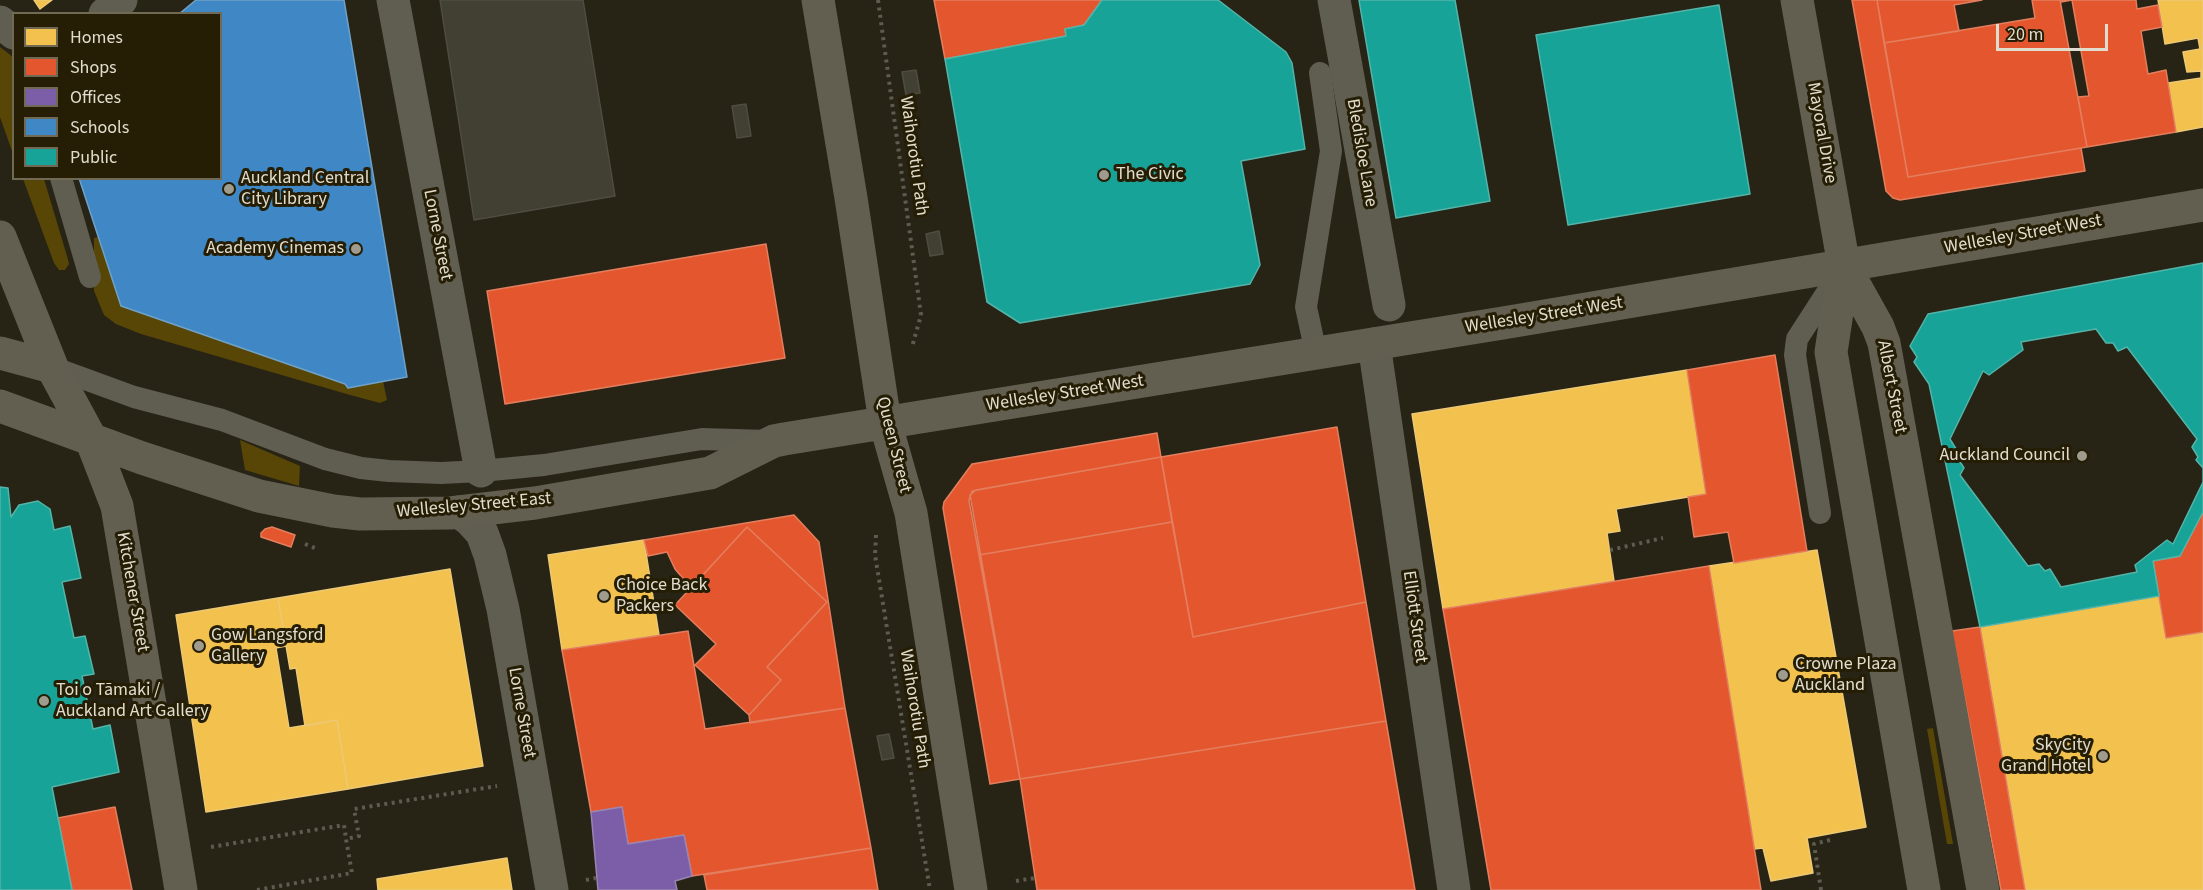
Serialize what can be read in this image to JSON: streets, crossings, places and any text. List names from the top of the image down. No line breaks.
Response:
{"streets":{"main road":["Mayoral Drive","Wellesley Street West","Albert Street","Queen Street","Wellesley Street East","Kitchener Street"],"street":["Bledisloe Lane","Lorne Street","Elliott Street"],"path":["Waihorotiu Path"]},"crossings":[["Mayoral Drive","Wellesley Street West"],["Mayoral Drive","Albert Street"],["Lorne Street","Wellesley Street East"],["Wellesley Street West","Albert Street"],["Wellesley Street West","Queen Street"],["Wellesley Street West","Wellesley Street East"],["Wellesley Street West","Elliott Street"],["Queen Street","Wellesley Street East"],["Wellesley Street East","Kitchener Street"]],"places":["The Civic","Auckland Central City Library","Academy Cinemas","Auckland Council","Choice Back Packers","Gow Langsford Gallery","Crowne Plaza Auckland","Toi o Tāmaki / Auckland Art Gallery","SkyCity Grand Hotel"],"legend":["Homes","Shops","Offices","Schools","Public"],"scale_bar":"20 m"}
